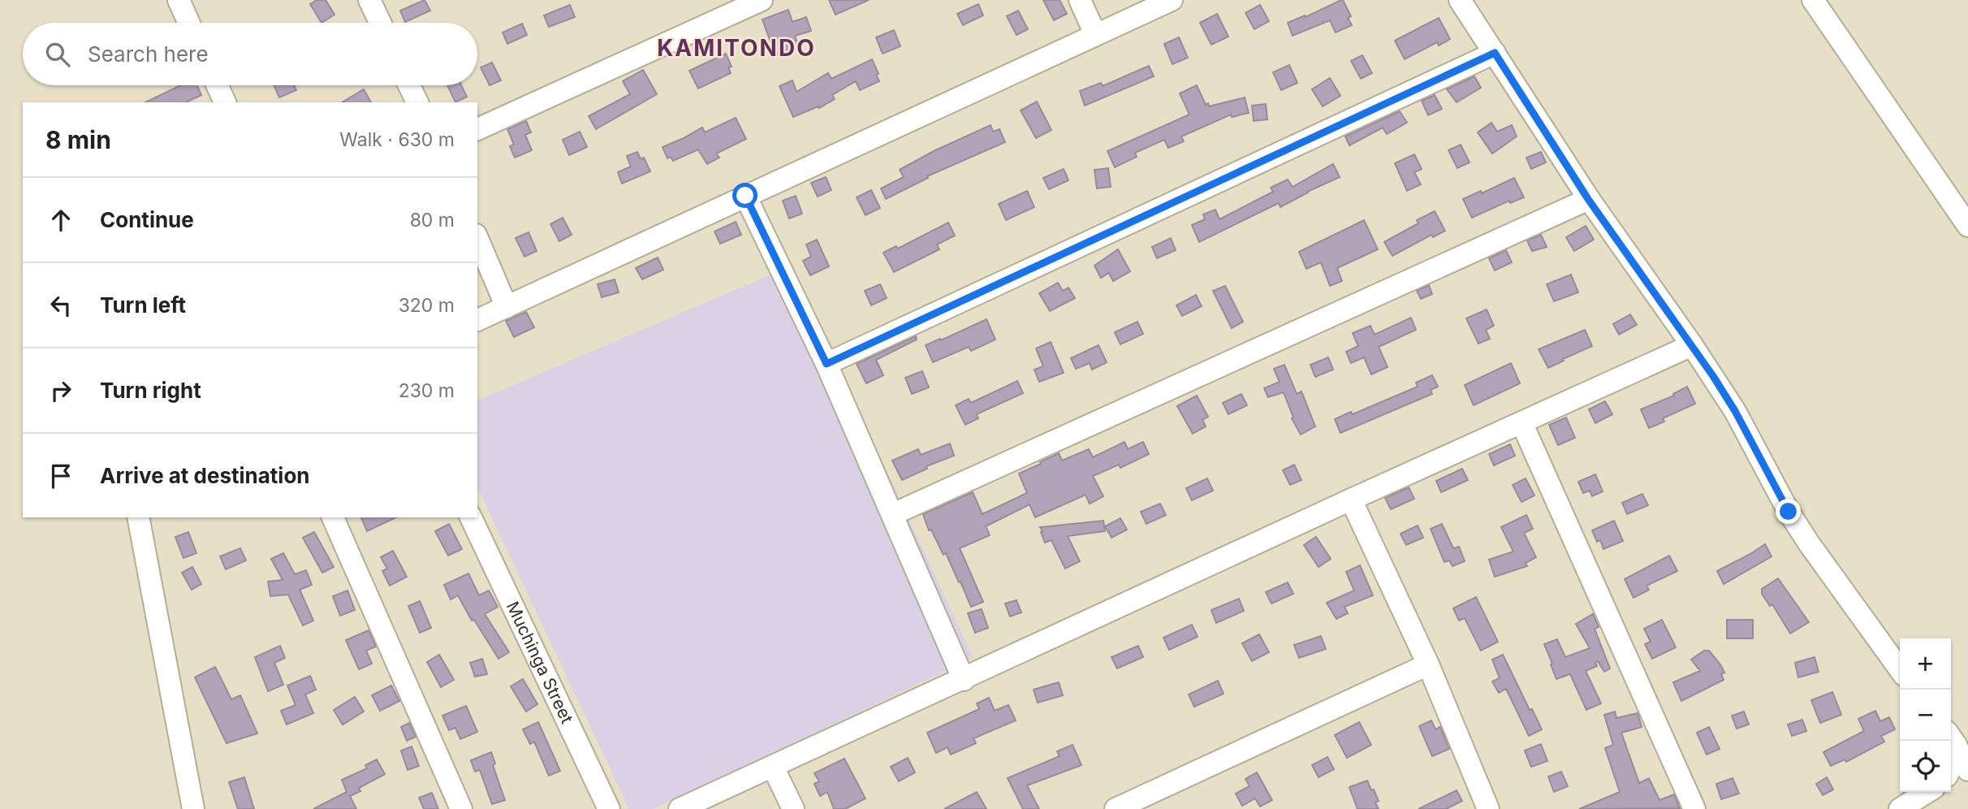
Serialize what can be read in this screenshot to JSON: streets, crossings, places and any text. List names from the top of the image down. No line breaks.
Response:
{"streets":{"street":["Muchinga Street"]},"districts":["KAMITONDO"],"page":{"search":"Search here","heading":["8 min","Walk · 630 m"],"list":[["Continue","80 m"],["Turn left","320 m"],["Turn right","230 m"],"Arrive at destination"],"map_buttons":["+","−"]}}
